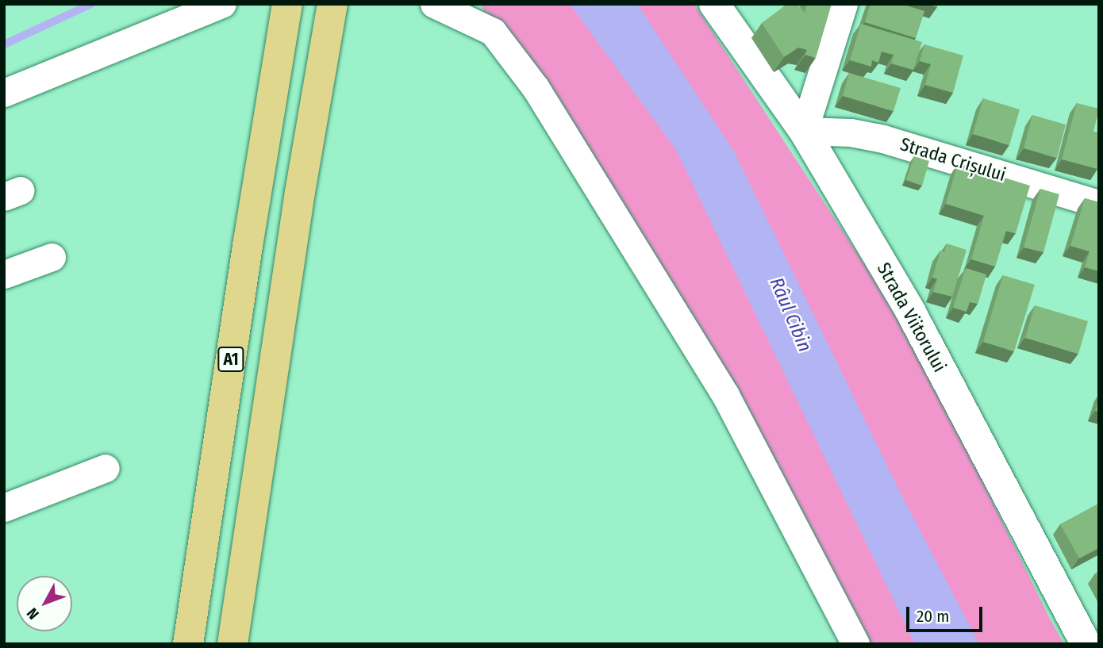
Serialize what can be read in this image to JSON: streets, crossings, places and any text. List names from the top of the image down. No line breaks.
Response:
{"streets":{"highway":["A1"],"street":["Strada Crișului","Strada Viitorului"]},"crossings":[["Strada Crișului","Strada Viitorului"]],"water":["Râul Cibin"],"scale_bar":"20 m","north":"bottom left"}
